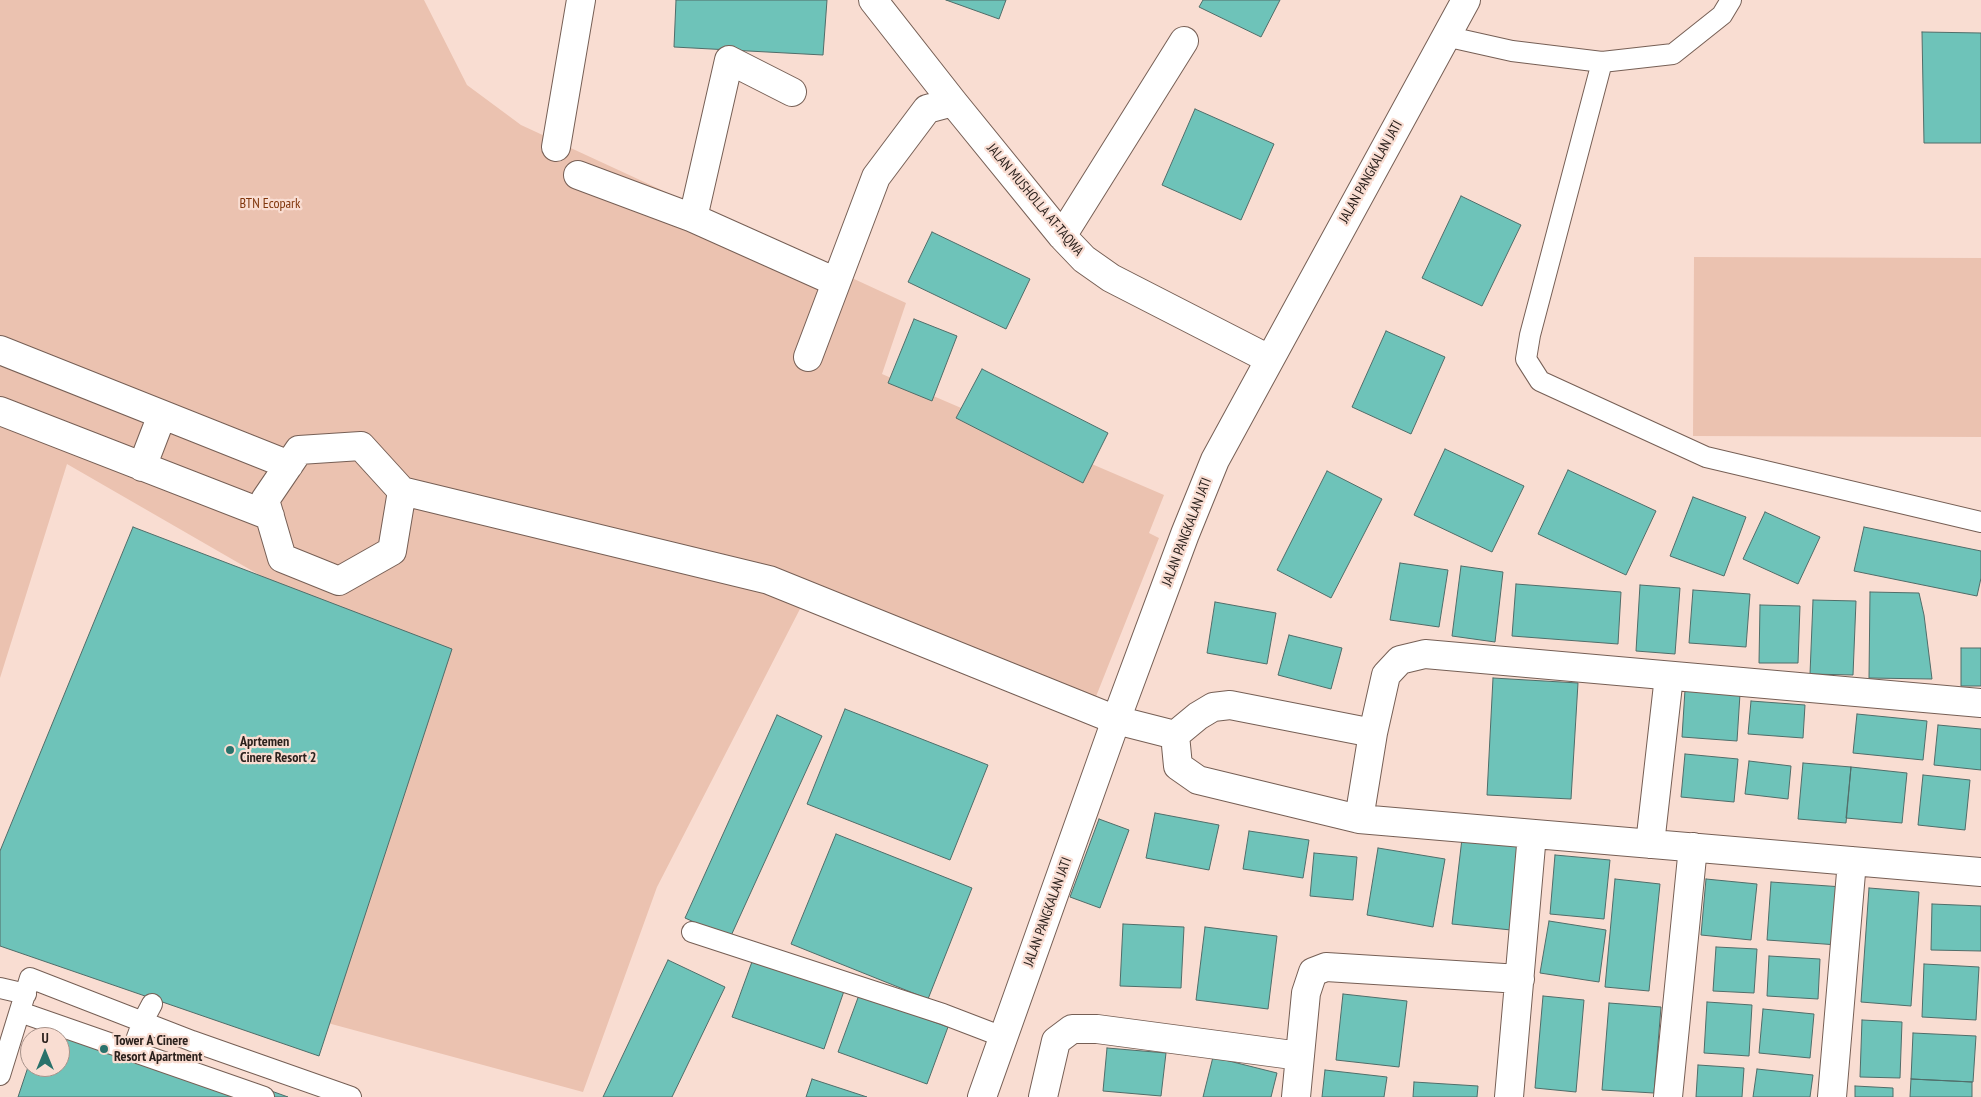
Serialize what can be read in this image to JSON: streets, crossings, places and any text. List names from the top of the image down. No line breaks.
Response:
{"streets":{"street":["JALAN PANGKALAN JATI","JALAN MUSHOLLA AT-TAQWA"]},"crossings":[["JALAN PANGKALAN JATI","JALAN MUSHOLLA AT-TAQWA"]],"parks":["BTN Ecopark"],"places":["Aprtemen Cinere Resort 2","Tower A Cinere Resort Apartment"],"north":"top"}
